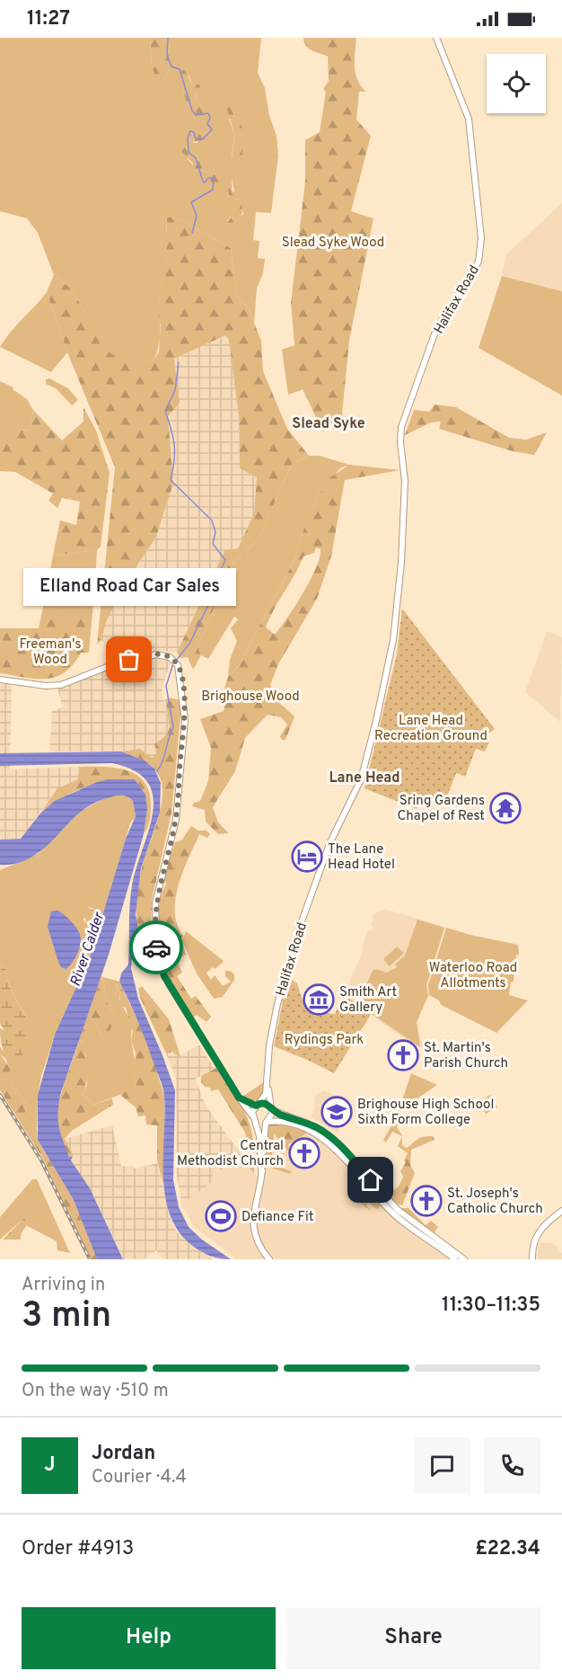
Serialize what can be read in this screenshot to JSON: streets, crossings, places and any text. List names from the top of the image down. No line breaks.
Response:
{"streets":{"main road":["Halifax Road"]},"districts":["Slead Syke","Lane Head"],"water":["River Calder"],"parks":["Slead Syke Wood","Freeman's Wood","Brighouse Wood","Lane Head Recreation Ground","Waterloo Road Allotments","Rydings Park"],"places":{"other":["Elland Road Car Sales"],"temple":["Sring Gardens Chapel of Rest"],"hotel":["The Lane Head Hotel"],"museum":["Smith Art Gallery"],"church":["St. Martin's Parish Church","Central Methodist Church","St. Joseph's Catholic Church"],"school or university":["Brighouse High School Sixth Form College"],"sports":["Defiance Fit"]},"page":{"status":"11:27","bubble":"Elland Road Car Sales","heading":["3 min","Arriving in","11:30–11:35"],"panel":["Jordan","Courier · 4.4","Order #4913","£22.34"],"bar":"On the way · 510 m","round":"J","buttons":["Help","Share"]}}
